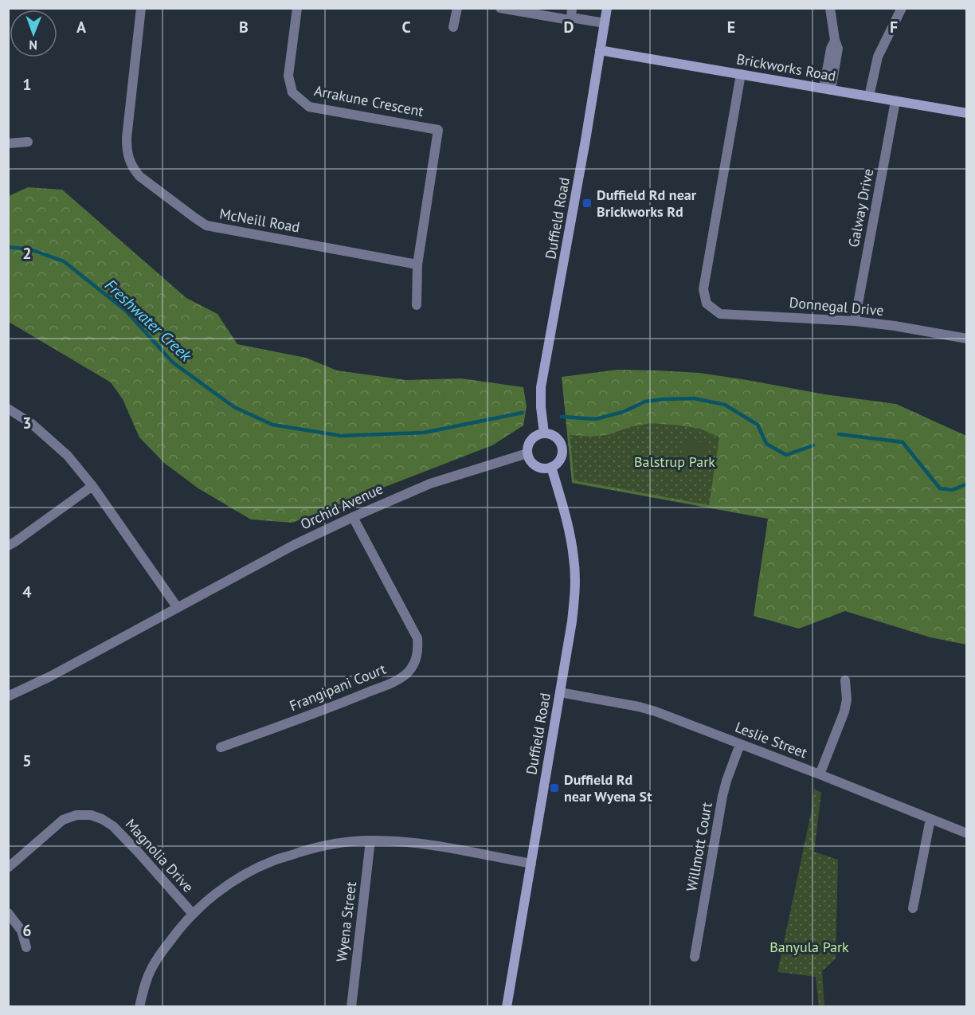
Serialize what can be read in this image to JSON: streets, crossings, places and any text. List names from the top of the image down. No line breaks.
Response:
{"streets":{"street":["Brickworks Road","Arrakune Crescent","Galway Drive","Duffield Road","McNeill Road","Donnegal Drive","Orchid Avenue","Frangipani Court","Leslie Street","Willmott Court","Magnolia Drive","Wyena Street"]},"crossings":[["Brickworks Road","Galway Drive"],["Brickworks Road","Duffield Road"],["Brickworks Road","Donnegal Drive"],["Arrakune Crescent","McNeill Road"],["Galway Drive","Donnegal Drive"],["Duffield Road","Orchid Avenue"],["Duffield Road","Leslie Street"],["Orchid Avenue","Frangipani Court"],["Leslie Street","Willmott Court"]],"water":["Freshwater Creek"],"parks":["Balstrup Park","Banyula Park"],"places":{"transit":["Duffield Rd near Brickworks Rd","Duffield Rd near Wyena St"]},"north":"bottom","grid":{"columns":["A","B","C","D","E","F"],"rows":["1","2","3","4","5","6"]}}
